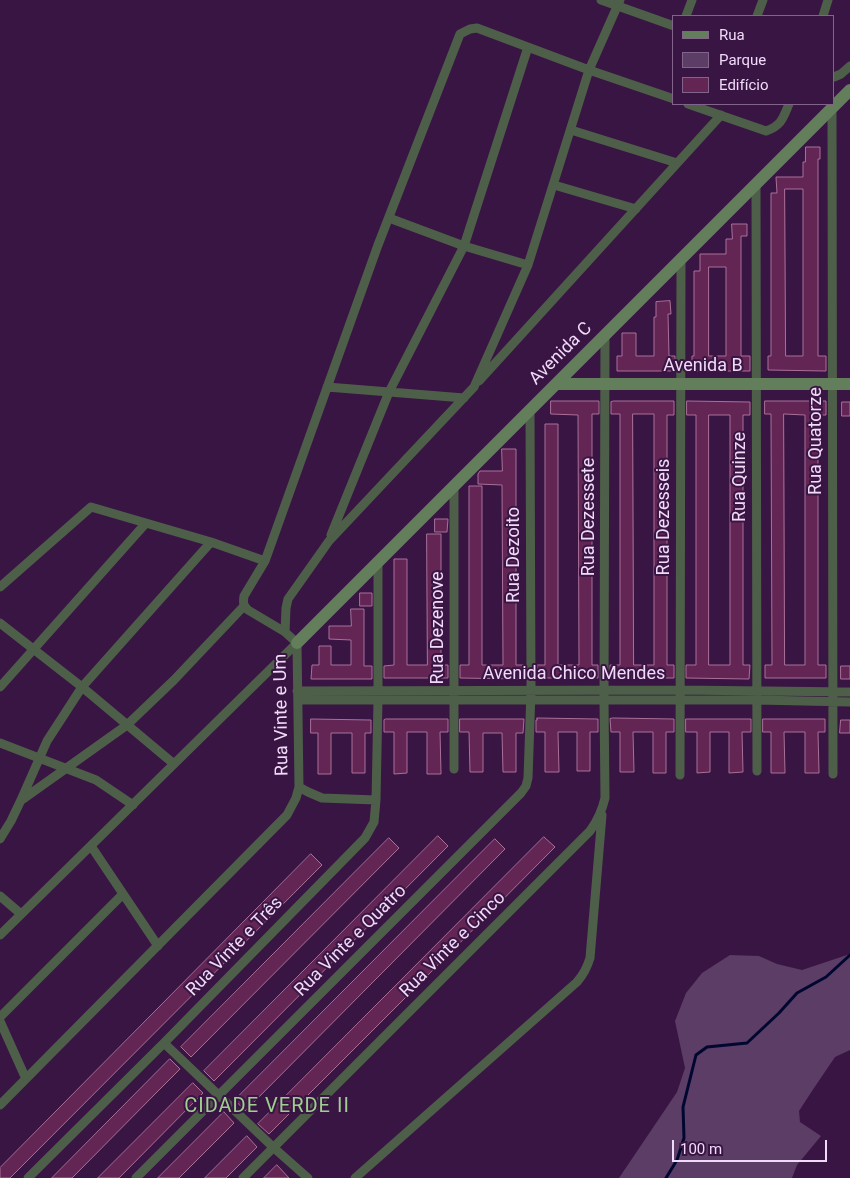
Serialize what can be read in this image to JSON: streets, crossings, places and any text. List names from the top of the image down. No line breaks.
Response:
{"streets":{"street":["Avenida C","Avenida B","Rua Quatorze","Rua Quinze","Rua Dezessete","Rua Dezesseis","Rua Dezoito","Rua Dezenove","Avenida Chico Mendes","Rua Vinte e Um","Rua Vinte e Quatro","Rua Vinte e Cinco","Rua Vinte e Três"]},"crossings":[["Avenida C","Avenida B"],["Avenida C","Rua Quatorze"],["Avenida C","Rua Quinze"],["Avenida C","Rua Dezessete"],["Avenida C","Rua Dezesseis"],["Avenida C","Rua Dezoito"],["Avenida C","Rua Dezenove"],["Avenida C","Rua Vinte e Um"],["Avenida C","Rua Vinte e Três"],["Avenida B","Rua Quatorze"],["Avenida B","Rua Quinze"],["Avenida B","Rua Dezessete"],["Avenida B","Rua Dezesseis"],["Rua Quatorze","Avenida Chico Mendes"],["Rua Quinze","Avenida Chico Mendes"],["Rua Dezessete","Avenida Chico Mendes"],["Rua Dezessete","Rua Vinte e Cinco"],["Rua Dezesseis","Avenida Chico Mendes"],["Rua Dezoito","Avenida Chico Mendes"],["Rua Dezoito","Rua Vinte e Quatro"],["Rua Dezenove","Avenida Chico Mendes"],["Avenida Chico Mendes","Rua Vinte e Um"],["Avenida Chico Mendes","Rua Vinte e Quatro"],["Avenida Chico Mendes","Rua Vinte e Cinco"],["Avenida Chico Mendes","Rua Vinte e Três"]],"districts":["CIDADE VERDE II"],"legend":["Rua","Parque","Edifício"],"scale_bar":"100 m"}
